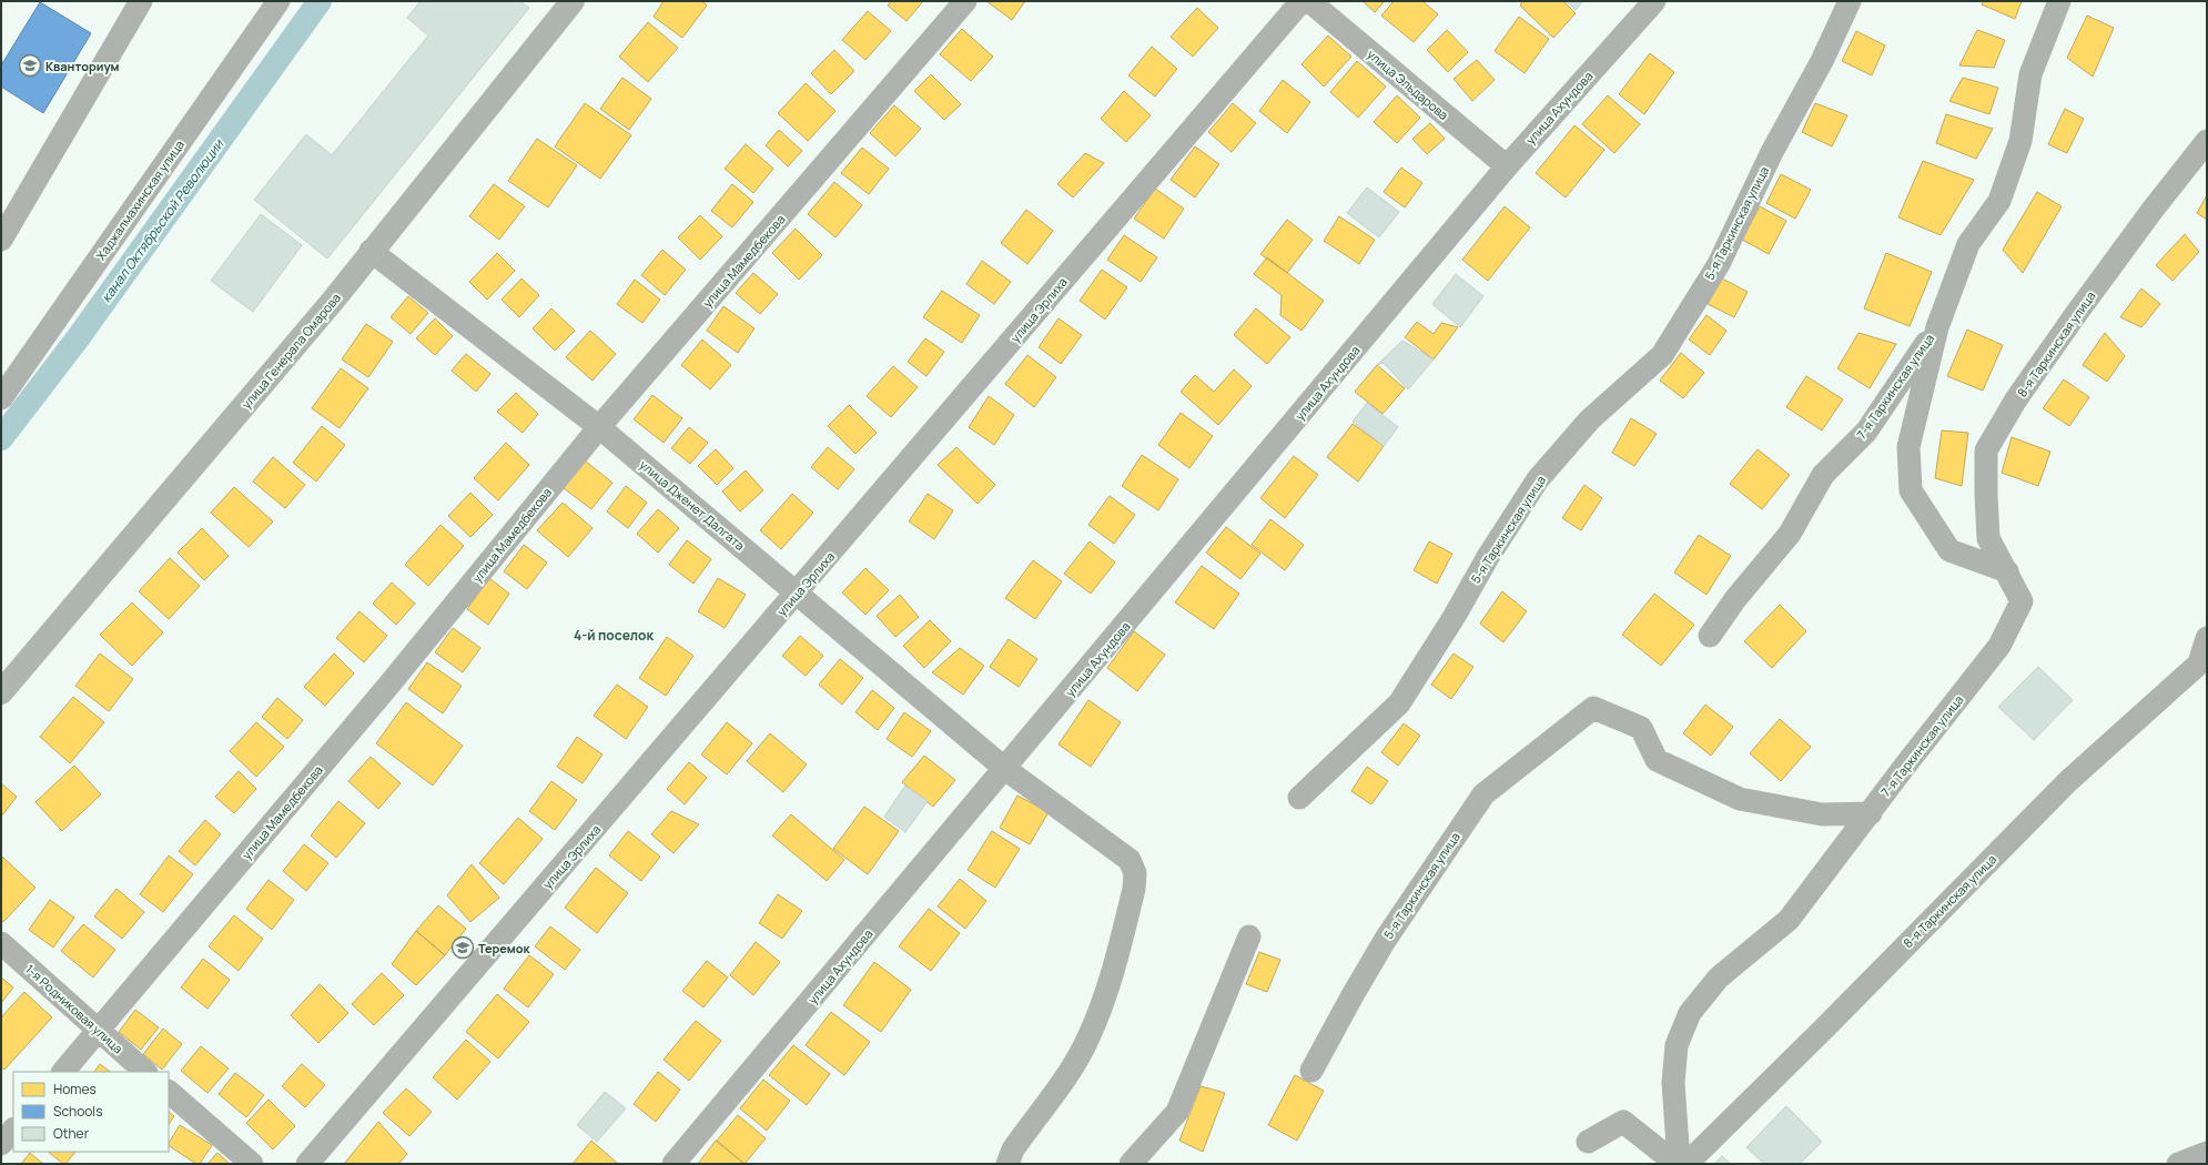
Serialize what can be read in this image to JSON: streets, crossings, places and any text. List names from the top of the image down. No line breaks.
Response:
{"streets":{"main road":["улица Генерала Омарова"],"street":["улица Эльдарова","улица Ахундова","Хаджалмахинская улица","5-я Таркинская улица","улица Мамедбекова","улица Эрлиха","8-я Таркинская улица","7-я Таркинская улица","улица Дженет Далгата","1-я Родниковая улица"]},"crossings":[["улица Эльдарова","улица Ахундова"],["улица Ахундова","улица Дженет Далгата"],["5-я Таркинская улица","7-я Таркинская улица"],["улица Мамедбекова","улица Дженет Далгата"],["улица Мамедбекова","1-я Родниковая улица"],["улица Эрлиха","улица Дженет Далгата"],["8-я Таркинская улица","7-я Таркинская улица"],["улица Генерала Омарова","улица Дженет Далгата"]],"districts":["4-й поселок"],"water":["канал Октябрьской Революции"],"places":{"school or university":["Кванториум","Теремок"]},"legend":["Homes","Schools","Other"]}
